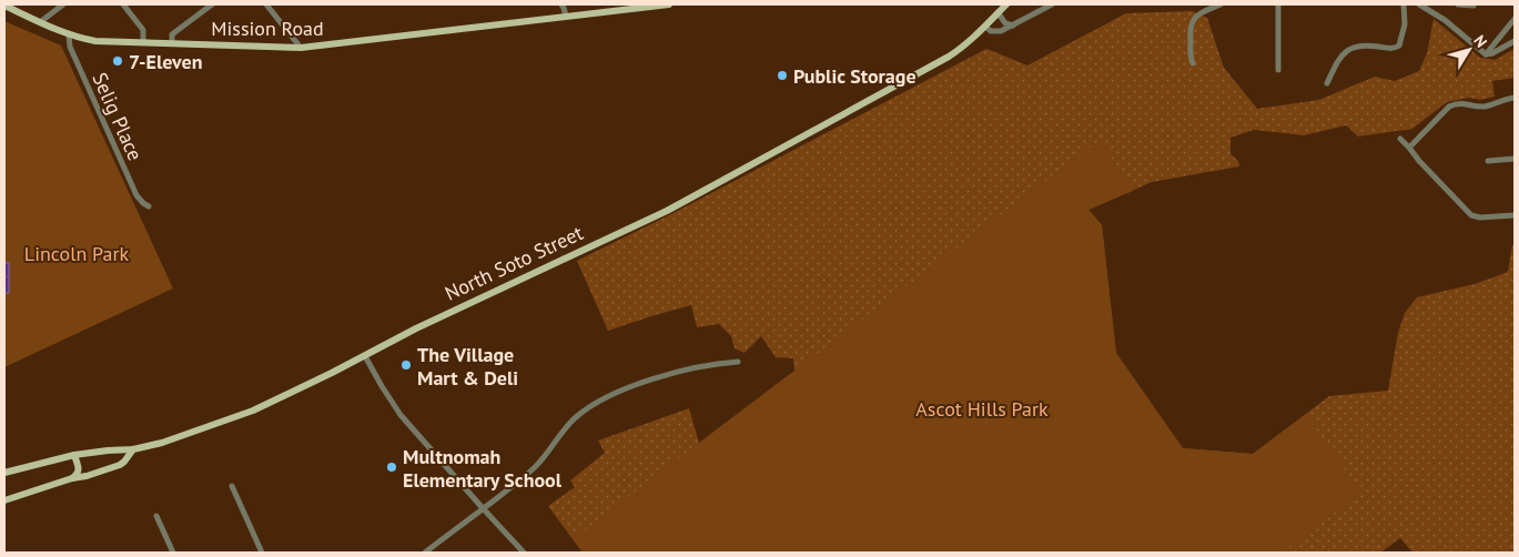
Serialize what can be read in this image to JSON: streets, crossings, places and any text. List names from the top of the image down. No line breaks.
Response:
{"streets":{"main road":["Mission Road","North Soto Street"],"street":["Selig Place"]},"crossings":[["Mission Road","Selig Place"]],"parks":["Lincoln Park","Ascot Hills Park"],"places":["7-Eleven","Public Storage","The Village Mart & Deli","Multnomah Elementary School"],"north":"top right"}
